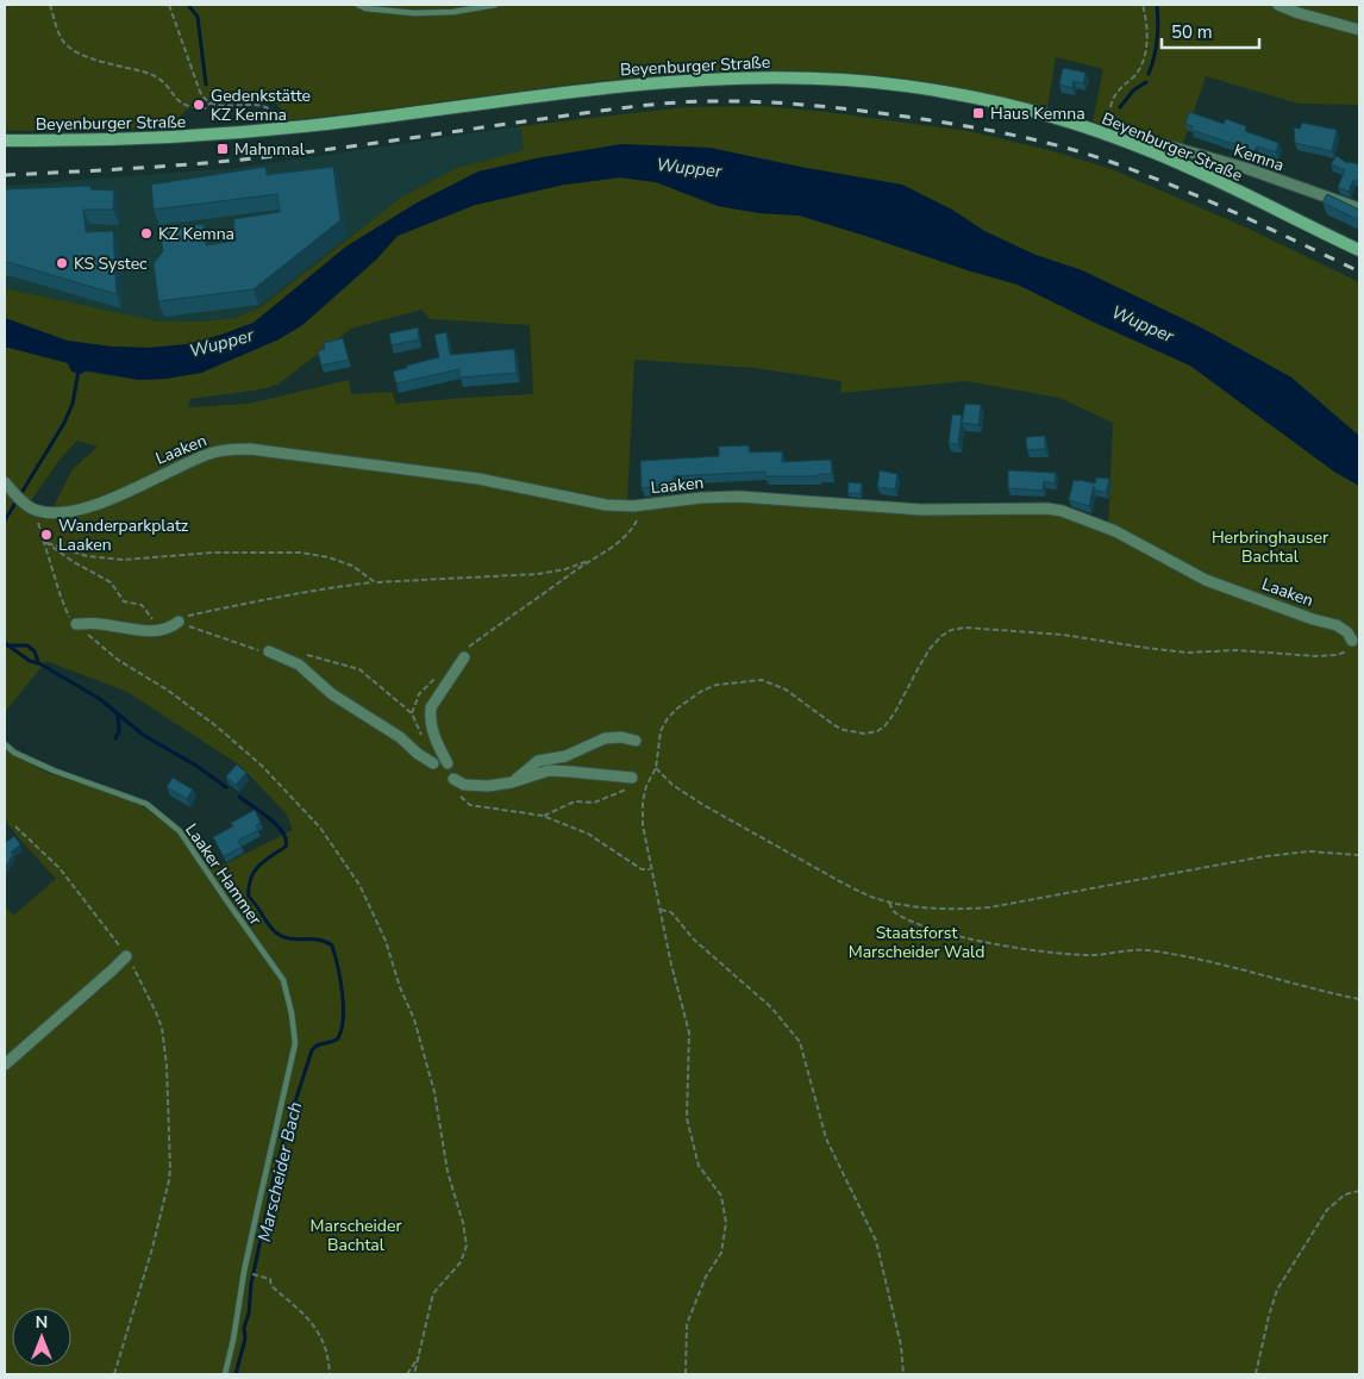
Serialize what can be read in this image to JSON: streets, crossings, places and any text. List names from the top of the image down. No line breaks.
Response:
{"streets":{"main road":["Beyenburger Straße"],"street":["Kemna","Laaken"],"lane":["Laaker Hammer"]},"crossings":[["Beyenburger Straße","Kemna"]],"water":["Wupper","Marscheider Bach"],"parks":["Herbringhauser Bachtal","Staatsforst Marscheider Wald","Marscheider Bachtal"],"places":{"other":["Gedenkstätte KZ Kemna","KZ Kemna","KS Systec","Wanderparkplatz Laaken"],"transit":["Haus Kemna","Mahnmal"]},"scale_bar":"50 m","north":"top"}
